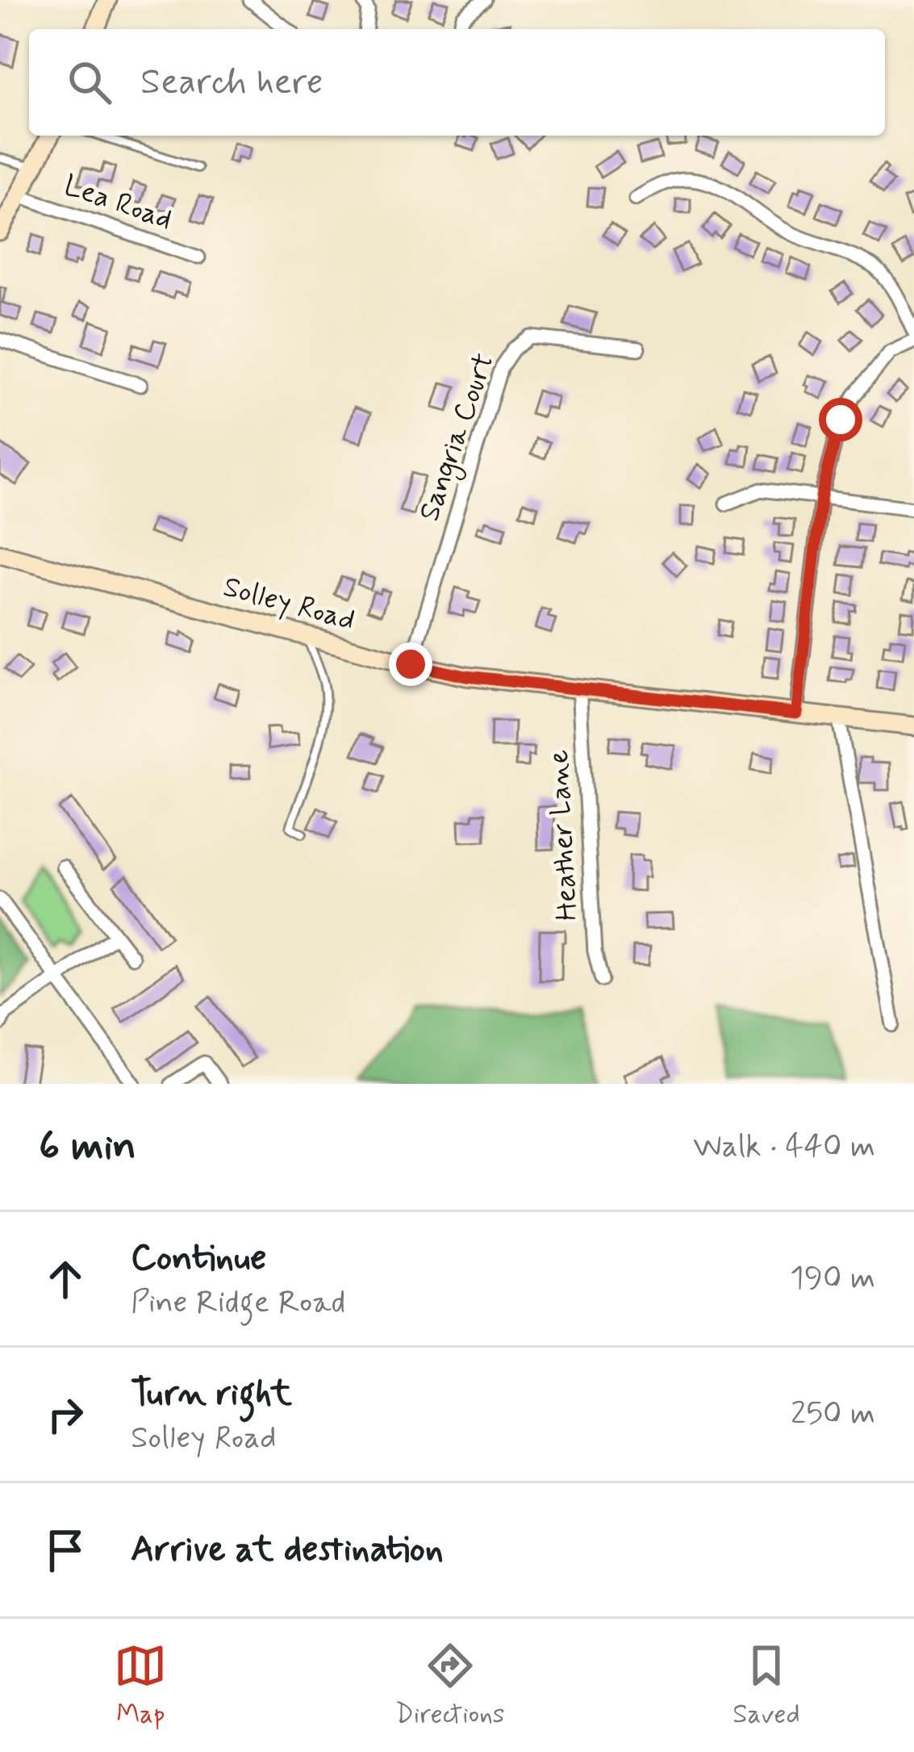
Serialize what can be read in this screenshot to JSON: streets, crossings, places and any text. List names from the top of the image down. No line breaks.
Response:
{"streets":{"main road":["Solley Road"],"street":["Lea Road","Sangria Court","Heather Lane"]},"crossings":[["Sangria Court","Solley Road"],["Solley Road","Heather Lane"]],"page":{"search":"Search here","heading":["6 min","Walk · 440 m"],"list":[["Continue","Pine Ridge Road","190 m"],["Turn right","Solley Road","250 m"],"Arrive at destination"],"nav":["Map","Directions","Saved"]}}
